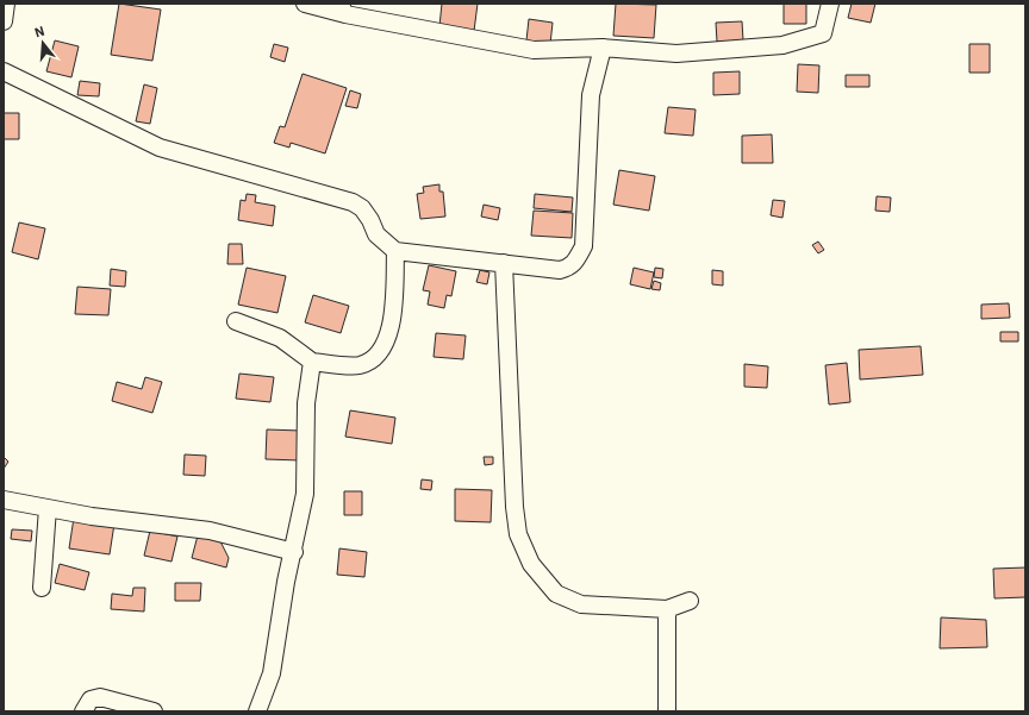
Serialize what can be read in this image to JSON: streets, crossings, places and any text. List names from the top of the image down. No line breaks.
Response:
{"north":"top"}
